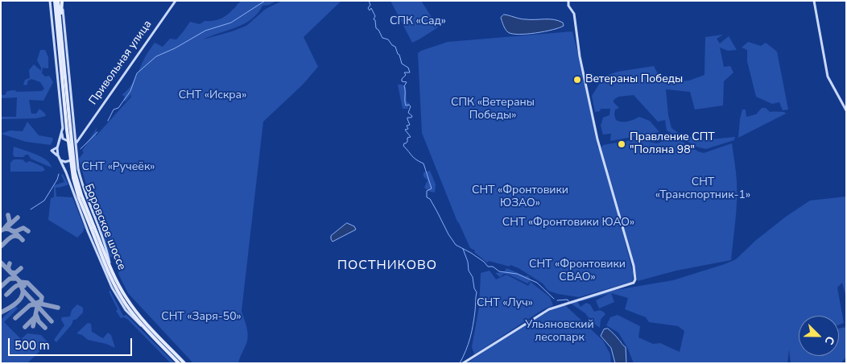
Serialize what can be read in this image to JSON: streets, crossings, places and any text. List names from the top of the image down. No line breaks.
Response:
{"streets":{"main road":["Боровское шоссе"],"street":["Привольная улица"]},"districts":["ПОСТНИКОВО"],"parks":["СПК «Сад»","СНТ «Искра»","СПК «Ветераны Победы»","СНТ «Ручеёк»","СНТ «Транспортник-1»","СНТ «Фронтовики ЮЗАО»","СНТ «Фронтовики ЮАО»","СНТ «Фронтовики СВАО»","СНТ «Луч»","СНТ «Заря-50»","Ульяновский лесопарк"],"places":["Ветераны Победы","Правление СПТ \"Поляна 98\""],"scale_bar":"500 m","north":"bottom right"}
